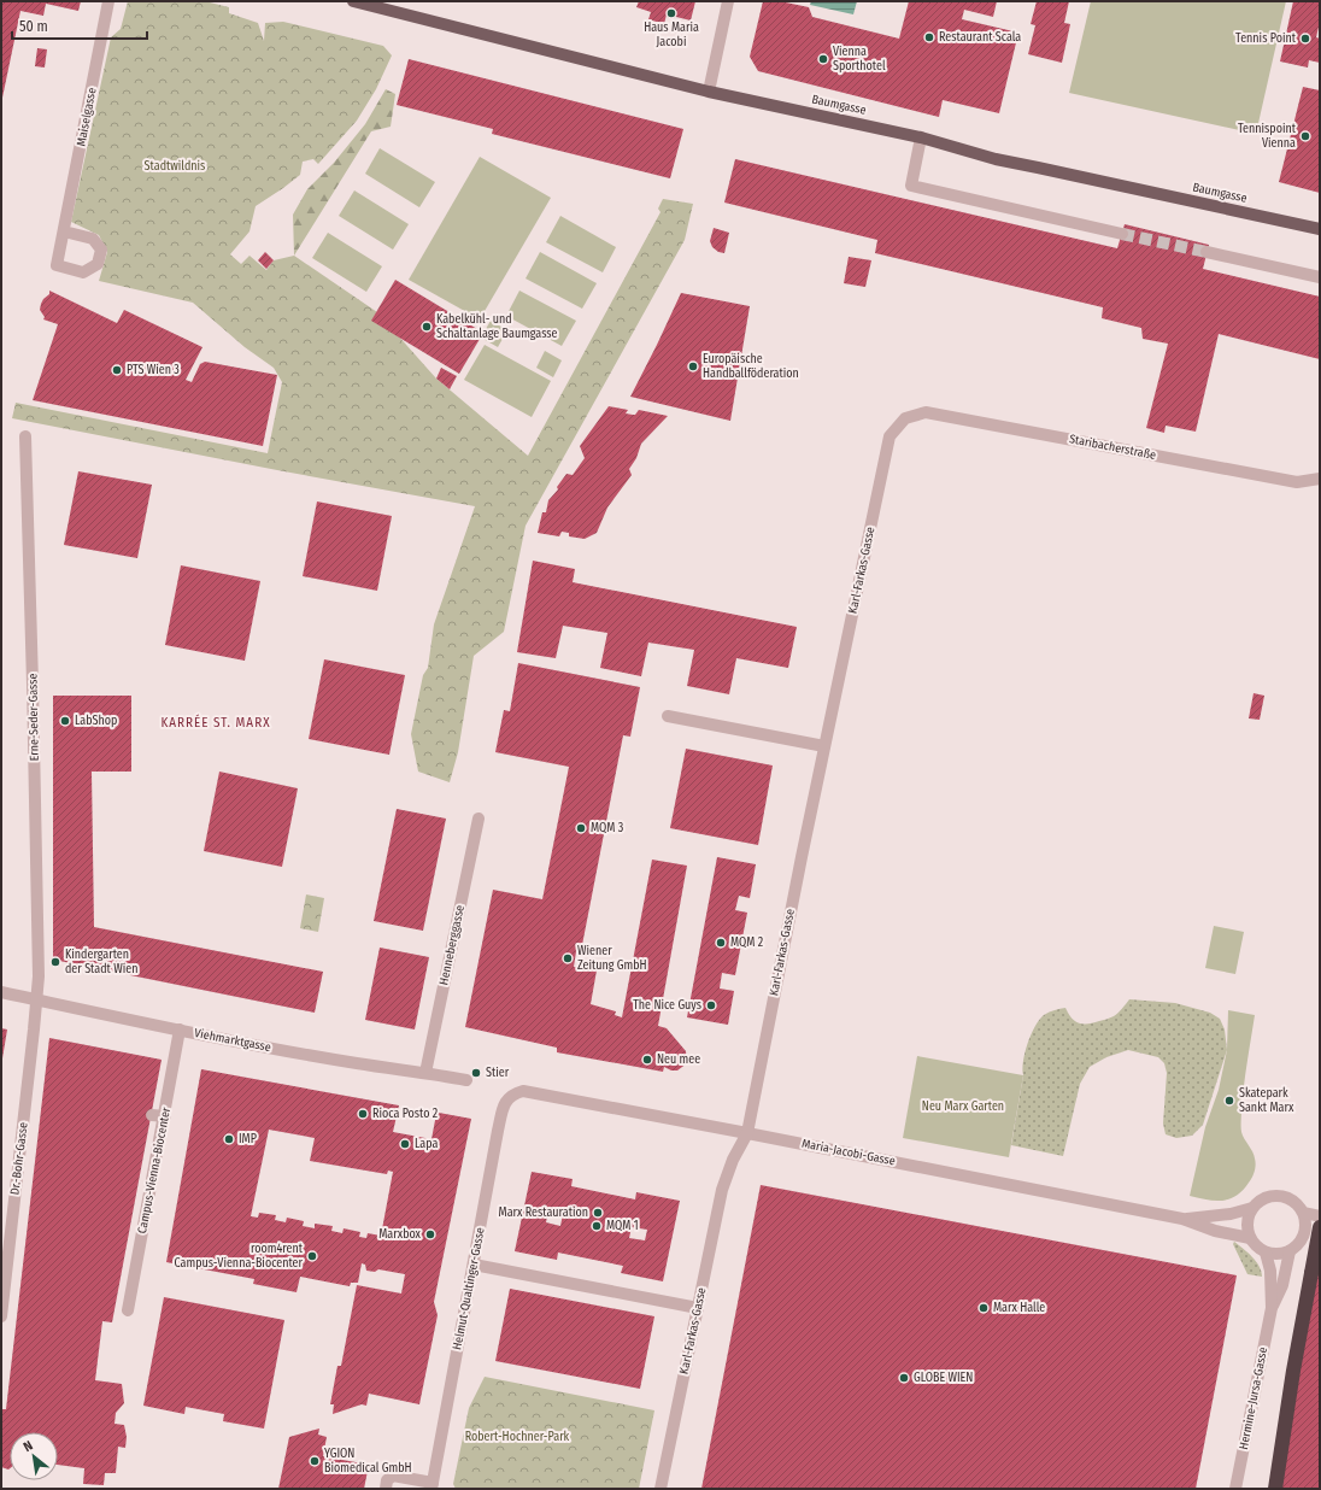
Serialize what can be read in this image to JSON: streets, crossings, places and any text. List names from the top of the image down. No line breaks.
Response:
{"streets":{"main road":["Baumgasse"],"street":["Maiselgasse","Staribacherstraße","Karl-Farkas-Gasse","Erne-Seder-Gasse","Henneberggasse","Viehmarktgasse","Maria-Jacobi-Gasse","Dr.-Bohr-Gasse","Campus-Vienna-Biocenter","Helmut-Qualtinger-Gasse","Hermine-Jursa-Gasse"]},"crossings":[["Staribacherstraße","Karl-Farkas-Gasse"],["Karl-Farkas-Gasse","Maria-Jacobi-Gasse"],["Erne-Seder-Gasse","Viehmarktgasse"],["Erne-Seder-Gasse","Dr.-Bohr-Gasse"],["Henneberggasse","Viehmarktgasse"],["Viehmarktgasse","Dr.-Bohr-Gasse"],["Viehmarktgasse","Campus-Vienna-Biocenter"],["Maria-Jacobi-Gasse","Helmut-Qualtinger-Gasse"],["Maria-Jacobi-Gasse","Hermine-Jursa-Gasse"]],"districts":["KARRÉE ST. MARX"],"parks":["Stadtwildnis","Neu Marx Garten","Robert-Hochner-Park"],"places":["Haus Maria Jacobi","Restaurant Scala","Tennis Point","Vienna Sporthotel","Tennispoint Vienna","Kabelkühl- und Schaltanlage Baumgasse","Europäische Handballföderation","PTS Wien 3","LabShop","MQM 3","MQM 2","Wiener Zeitung GmbH","Kindergarten der Stadt Wien","The Nice Guys","Neu mee","Stier","Skatepark Sankt Marx","Rioca Posto 2","IMP","Lapa","Marx Restauration","MQM 1","Marxbox","room4rent Campus-Vienna-Biocenter","Marx Halle","GLOBE WIEN","YGION Biomedical GmbH"],"scale_bar":"50 m","north":"top left"}
